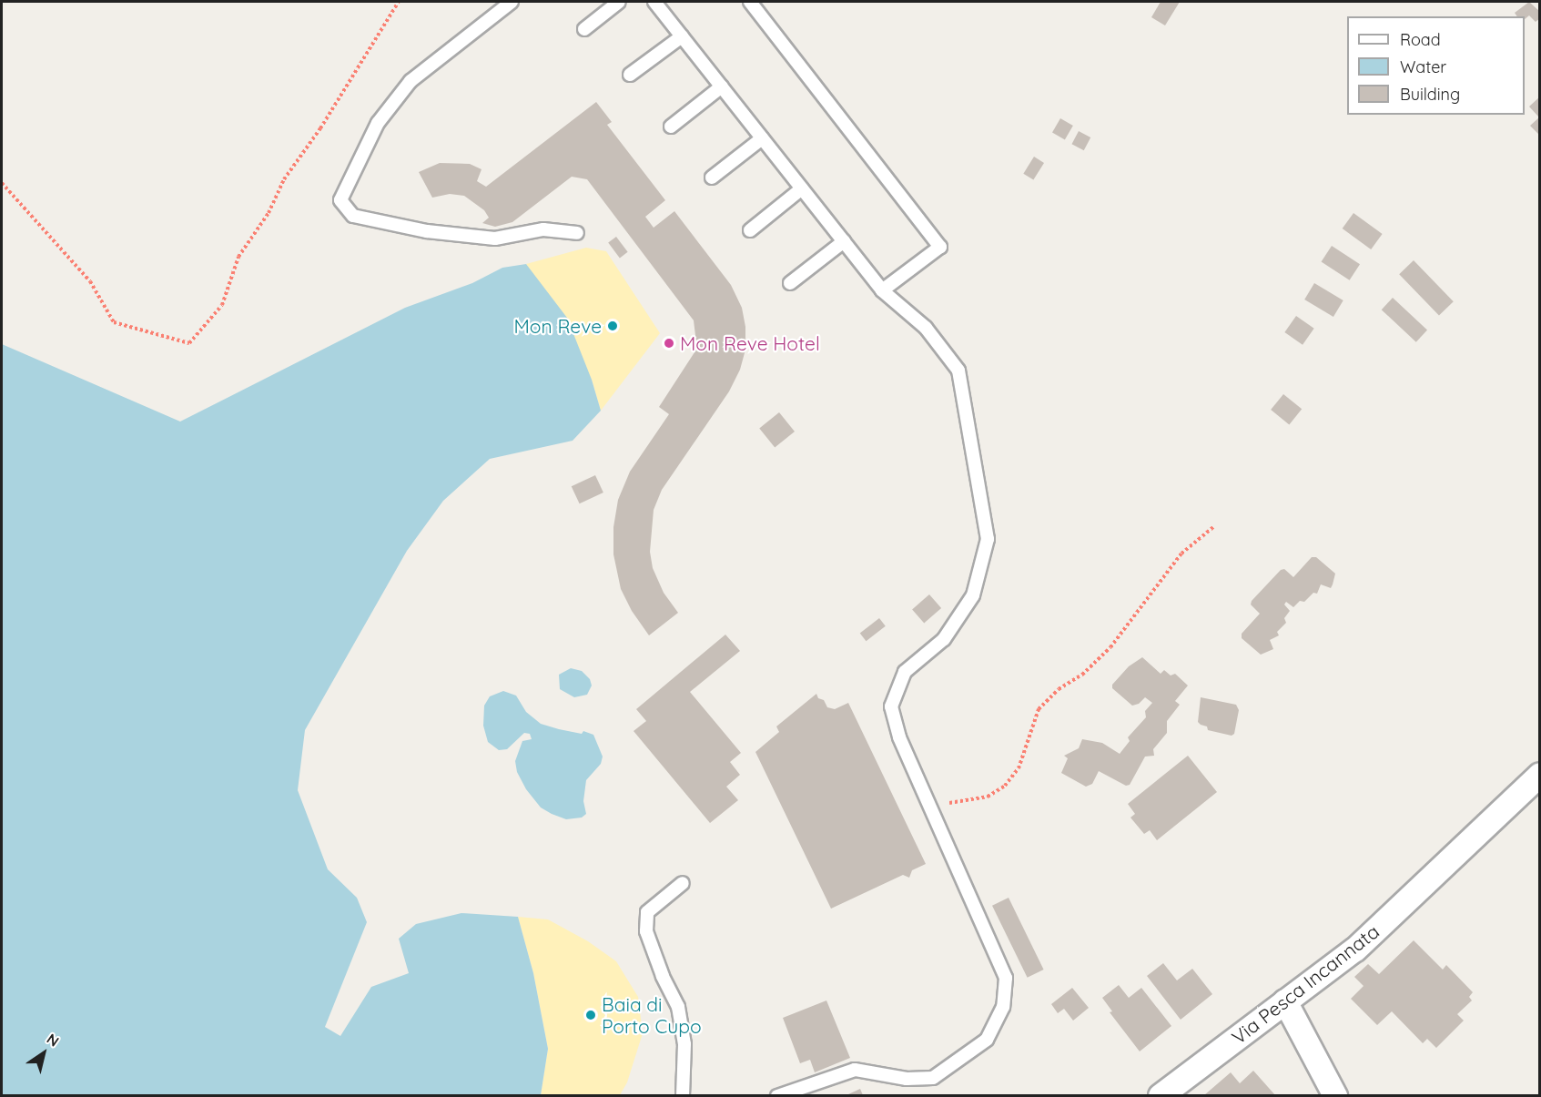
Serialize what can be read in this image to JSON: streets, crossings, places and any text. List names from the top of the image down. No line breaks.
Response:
{"streets":{"street":["Via Pesca Incannata"]},"places":["Mon Reve","Mon Reve Hotel","Baia di Porto Cupo"],"legend":["Road","Water","Building"],"north":"top right"}
